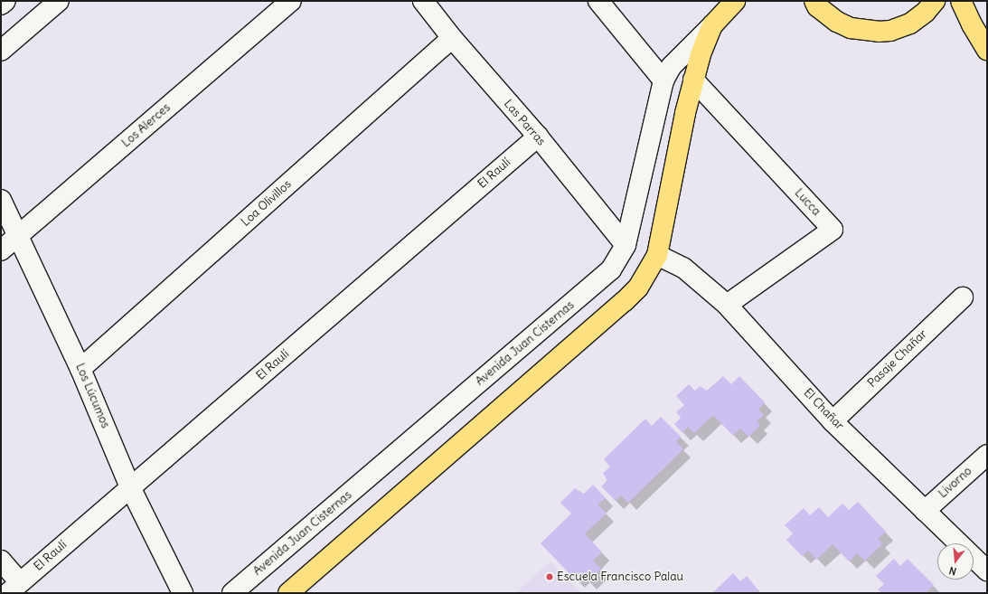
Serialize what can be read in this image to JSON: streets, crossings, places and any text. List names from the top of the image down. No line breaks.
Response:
{"streets":{"main road":["Avenida Juan Cisternas"],"street":["Las Parras","Los Alerces","El Raulí","Lucca","Loa Olivillos","Pasaje Chañar","Los Lúcumos","El Chañar","Livorno"]},"crossings":[["Las Parras","El Raulí"],["Las Parras","Loa Olivillos"],["Las Parras","Avenida Juan Cisternas"],["Los Alerces","Los Lúcumos"],["El Raulí","Los Lúcumos"],["Lucca","Avenida Juan Cisternas"],["Lucca","El Chañar"],["Loa Olivillos","Los Lúcumos"],["Avenida Juan Cisternas","El Chañar"],["Pasaje Chañar","El Chañar"],["El Chañar","Livorno"]],"places":["Escuela Francisco Palau"],"north":"bottom"}
